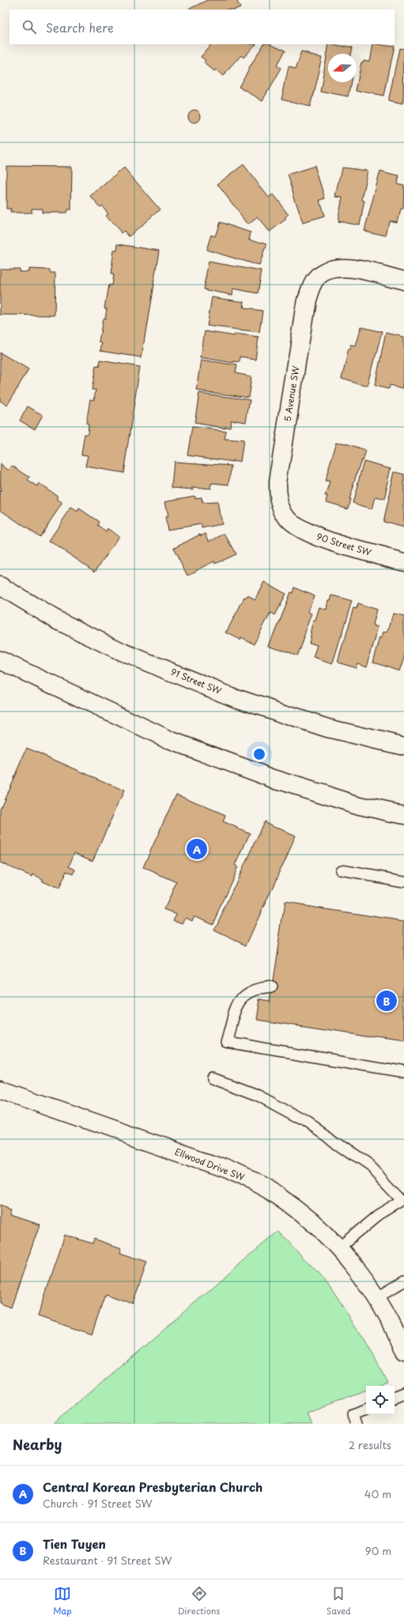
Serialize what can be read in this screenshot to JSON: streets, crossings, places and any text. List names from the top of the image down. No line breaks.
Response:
{"streets":{"street":["5 Avenue SW","90 Street SW","91 Street SW","Ellwood Drive SW"]},"crossings":[["5 Avenue SW","90 Street SW"]],"north":"left","page":{"search":"Search here","pins":["A","B"],"heading":["Nearby","2 results"],"list":[{"mark":"A","name":"Central Korean Presbyterian Church","note":"Church · 91 Street SW","value":"40 m"},{"mark":"B","name":"Tien Tuyen","note":"Restaurant · 91 Street SW","value":"90 m"}],"nav":["Map","Directions","Saved"]}}
